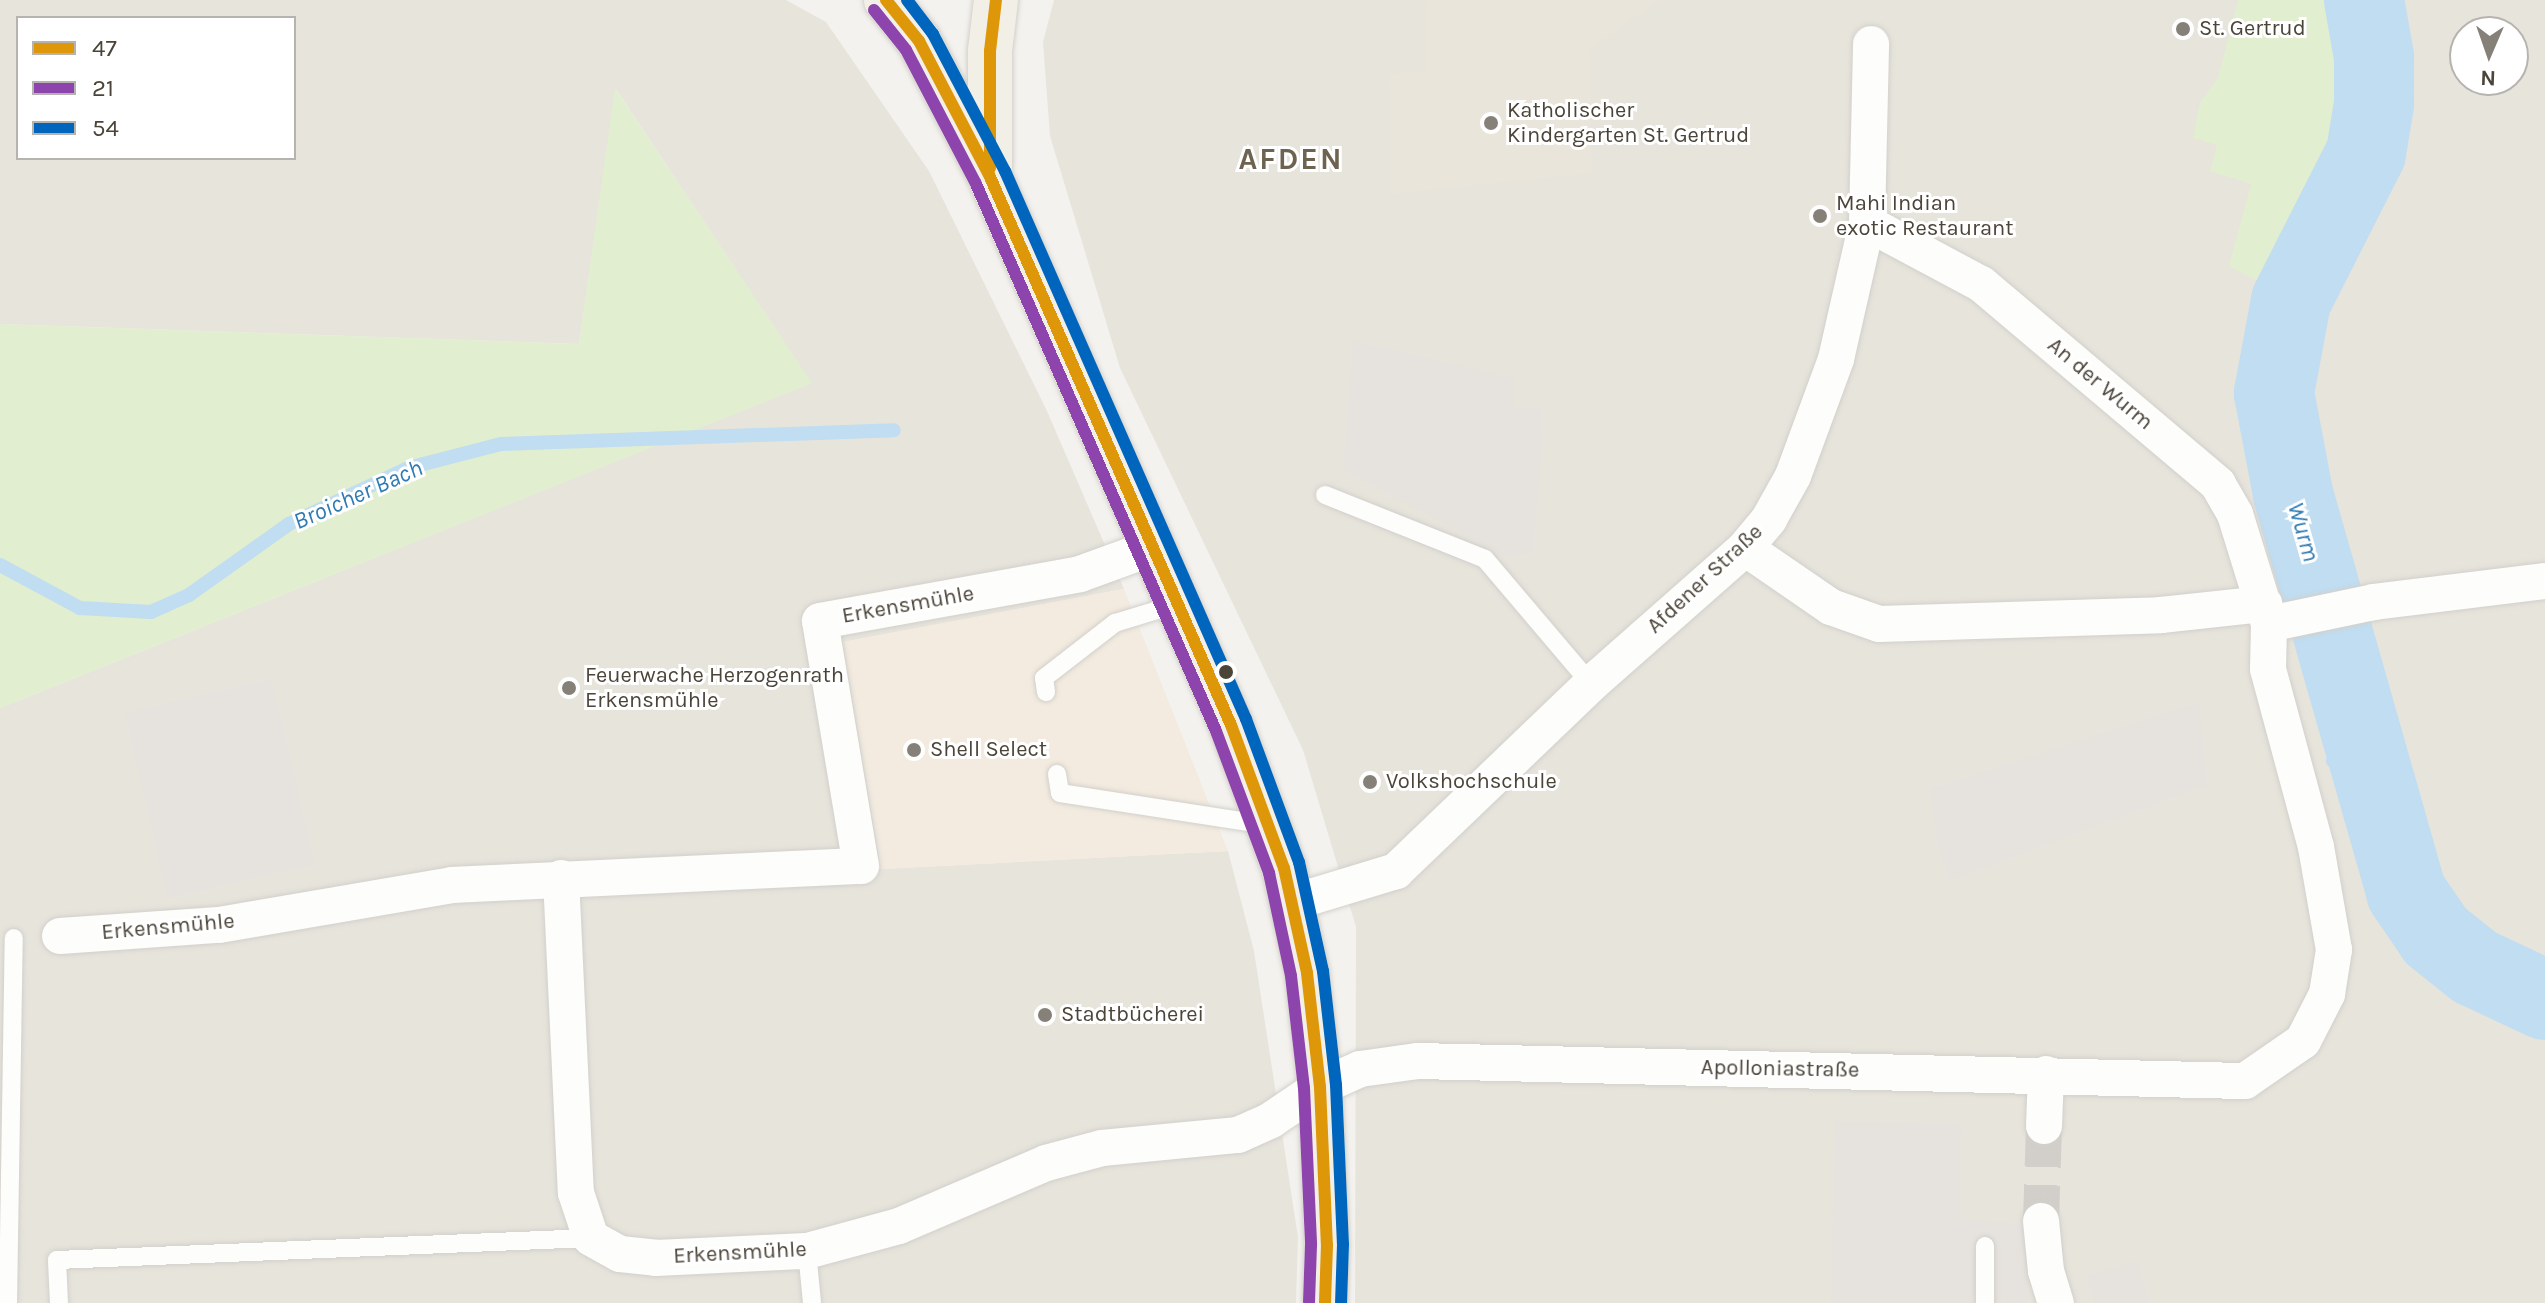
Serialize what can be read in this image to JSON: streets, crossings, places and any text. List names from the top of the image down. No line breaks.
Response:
{"streets":{"street":["An der Wurm","Afdener Straße","Erkensmühle","Apolloniastraße"]},"crossings":[["An der Wurm","Afdener Straße"],["An der Wurm","Apolloniastraße"],["Erkensmühle","Apolloniastraße"]],"districts":["AFDEN"],"water":["Broicher Bach","Wurm"],"places":["St. Gertrud","Katholischer Kindergarten St. Gertrud","Mahi Indian exotic Restaurant","Feuerwache Herzogenrath Erkensmühle","Shell Select","Volkshochschule","Stadtbücherei"],"lines":["transit line 47","transit line 54","transit line 21"],"legend":["47","21","54"],"north":"bottom"}
